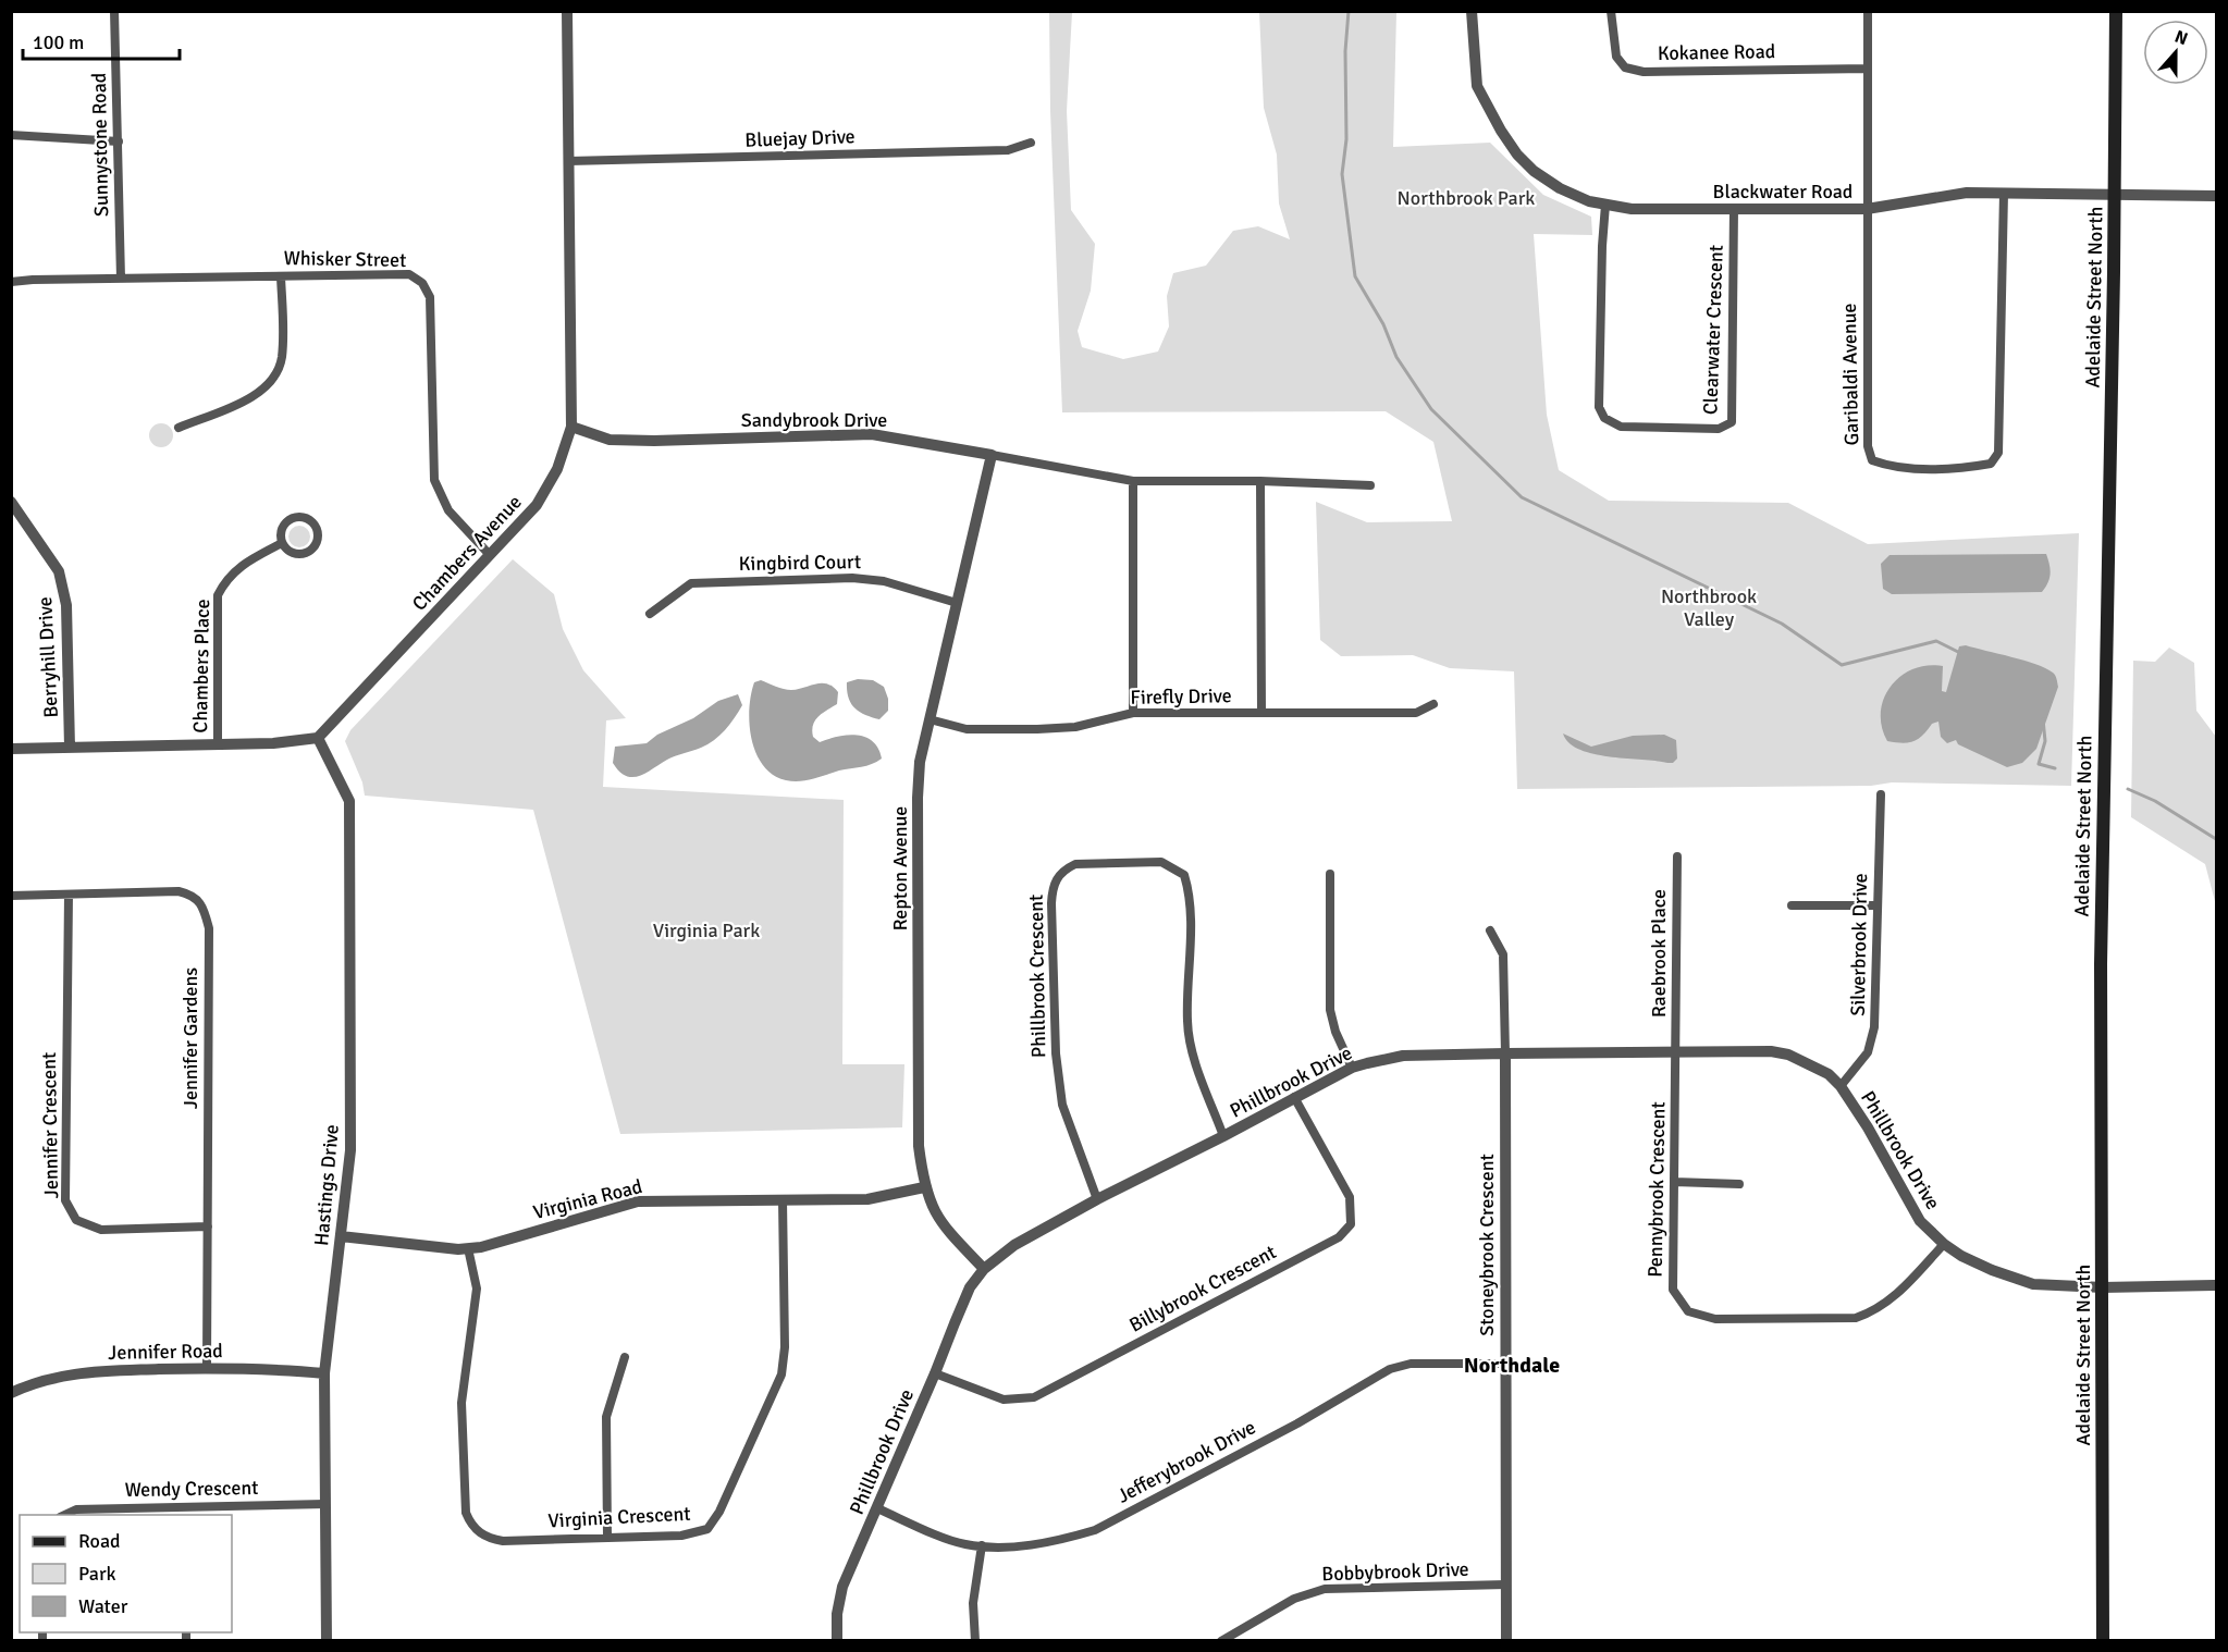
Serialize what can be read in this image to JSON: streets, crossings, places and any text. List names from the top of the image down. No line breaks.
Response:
{"streets":{"main road":["Adelaide Street North"],"street":["Kokanee Road","Bluejay Drive","Sunnystone Road","Blackwater Road","Whisker Street","Clearwater Crescent","Garibaldi Avenue","Sandybrook Drive","Chambers Avenue","Kingbird Court","Berryhill Drive","Chambers Place","Firefly Drive","Repton Avenue","Silverbrook Drive","Raebrook Place","Phillbrook Crescent","Jennifer Gardens","Phillbrook Drive","Jennifer Crescent","Hastings Drive","Pennybrook Crescent","Virginia Road","Stoneybrook Crescent","Billybrook Crescent","Jennifer Road","Jefferybrook Drive","Wendy Crescent","Virginia Crescent","Bobbybrook Drive"]},"crossings":[["Kokanee Road","Garibaldi Avenue"],["Bluejay Drive","Chambers Avenue"],["Sunnystone Road","Whisker Street"],["Blackwater Road","Adelaide Street North"],["Blackwater Road","Clearwater Crescent"],["Blackwater Road","Garibaldi Avenue"],["Whisker Street","Chambers Avenue"],["Adelaide Street North","Phillbrook Drive"],["Sandybrook Drive","Chambers Avenue"],["Sandybrook Drive","Repton Avenue"],["Chambers Avenue","Hastings Drive"],["Kingbird Court","Repton Avenue"],["Firefly Drive","Repton Avenue"],["Repton Avenue","Phillbrook Drive"],["Repton Avenue","Virginia Road"],["Silverbrook Drive","Phillbrook Drive"],["Raebrook Place","Phillbrook Drive"],["Raebrook Place","Pennybrook Crescent"],["Phillbrook Crescent","Phillbrook Drive"],["Jennifer Gardens","Jennifer Crescent"],["Jennifer Gardens","Jennifer Road"],["Phillbrook Drive","Pennybrook Crescent"],["Phillbrook Drive","Stoneybrook Crescent"],["Phillbrook Drive","Billybrook Crescent"],["Phillbrook Drive","Jefferybrook Drive"],["Hastings Drive","Virginia Road"],["Hastings Drive","Jennifer Road"],["Hastings Drive","Wendy Crescent"],["Virginia Road","Virginia Crescent"],["Stoneybrook Crescent","Jefferybrook Drive"],["Stoneybrook Crescent","Bobbybrook Drive"]],"districts":["Northdale"],"parks":["Northbrook Park","Northbrook Valley","Virginia Park"],"legend":["Road","Park","Water"],"scale_bar":"100 m","north":"top"}
